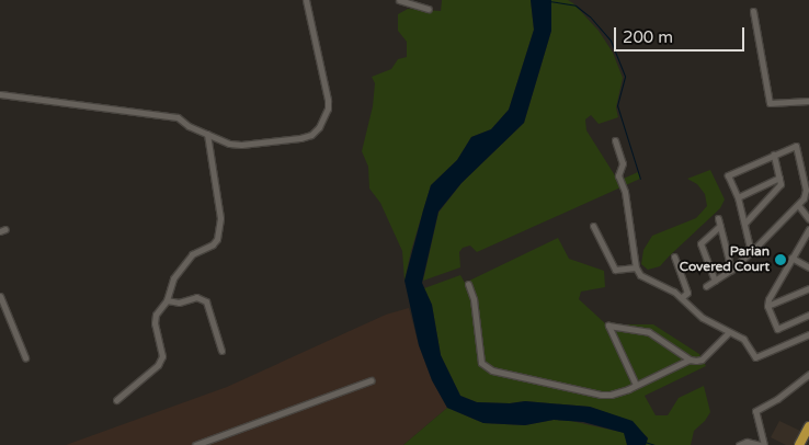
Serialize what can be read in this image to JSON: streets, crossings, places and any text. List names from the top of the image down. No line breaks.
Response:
{"places":["Parian Covered Court"],"scale_bar":"200 m"}
